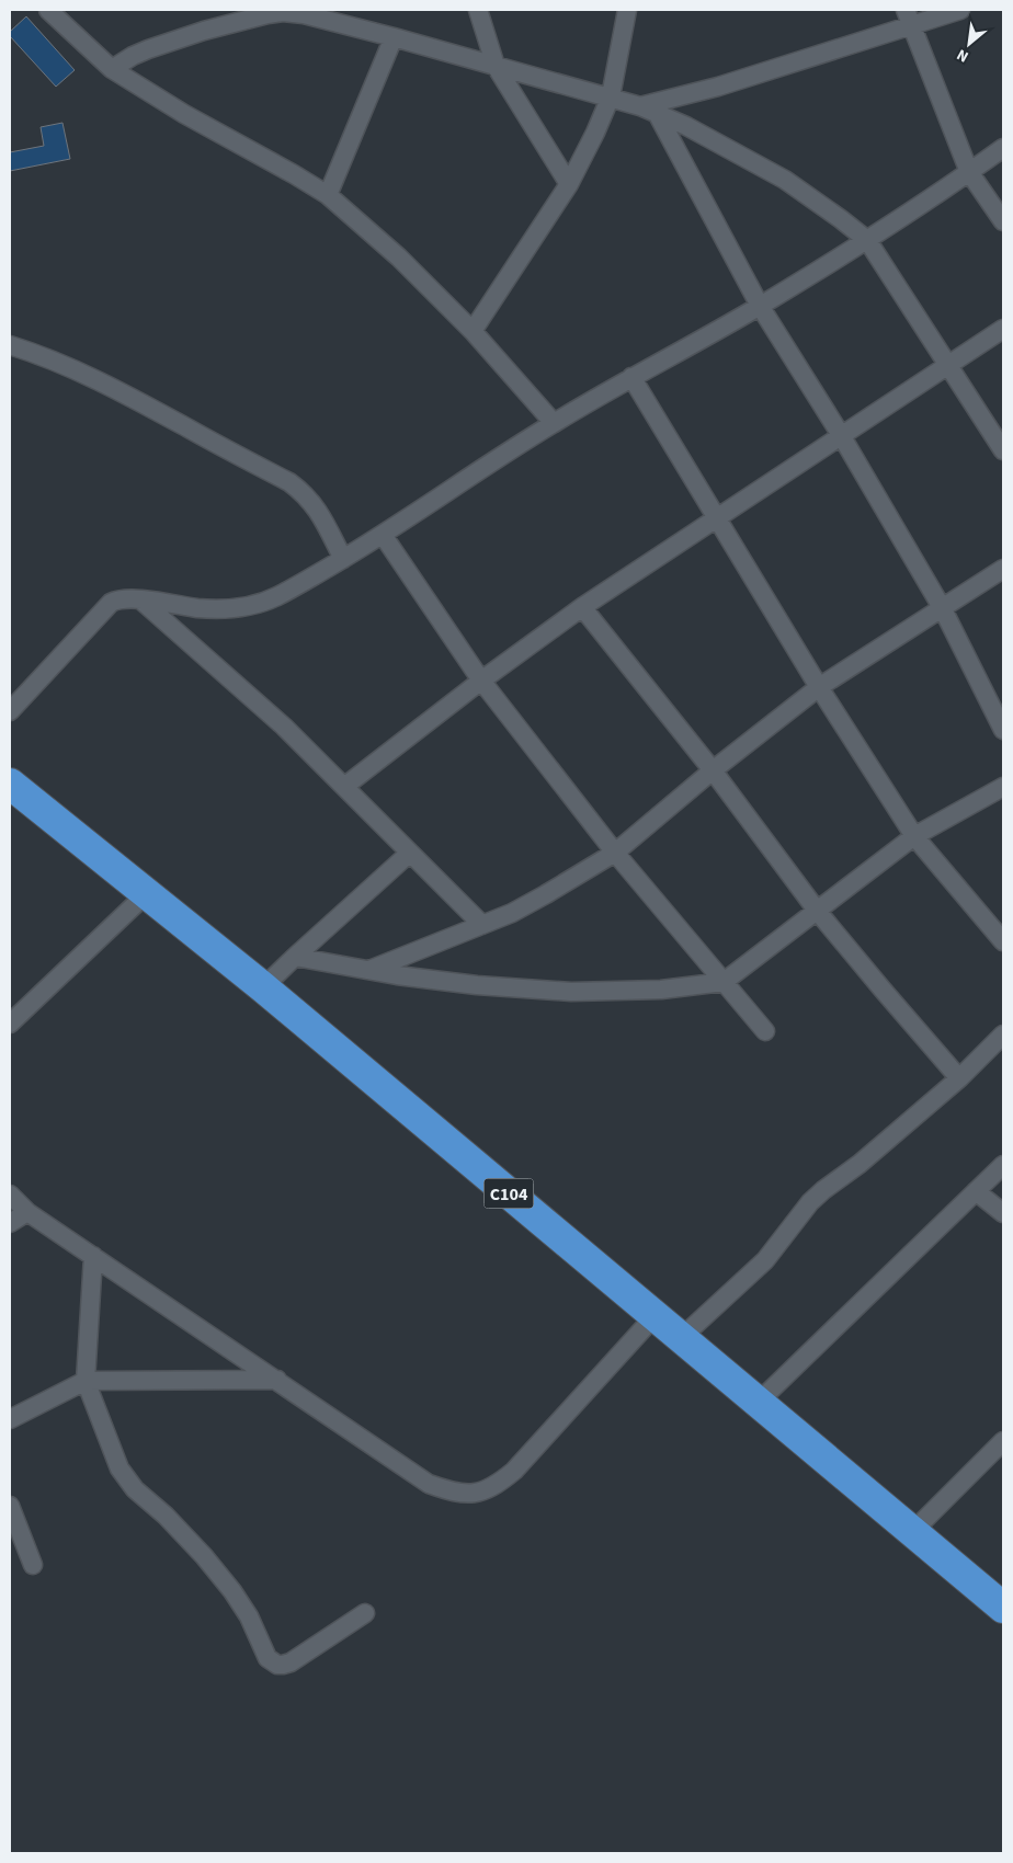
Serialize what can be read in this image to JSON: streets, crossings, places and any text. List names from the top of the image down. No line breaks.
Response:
{"streets":{"highway":["C104"]},"north":"bottom left"}
